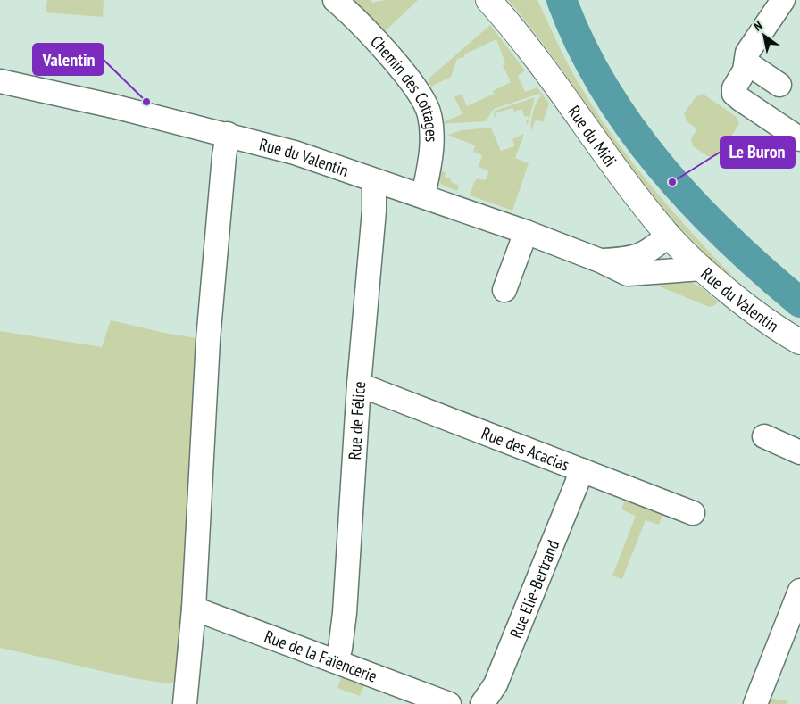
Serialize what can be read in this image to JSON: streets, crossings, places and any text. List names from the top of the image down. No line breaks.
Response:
{"streets":{"main road":["Rue du Midi","Rue du Valentin"],"street":["Chemin des Cottages","Rue de Félice","Rue des Acacias","Rue Elie-Bertrand","Rue de la Faïencerie"]},"crossings":[["Chemin des Cottages","Rue du Valentin"],["Rue du Midi","Rue du Valentin"],["Rue du Valentin","Rue de Félice"],["Rue de Félice","Rue des Acacias"],["Rue de Félice","Rue de la Faïencerie"],["Rue des Acacias","Rue Elie-Bertrand"]],"places":["Valentin","Le Buron"],"north":"top left"}
